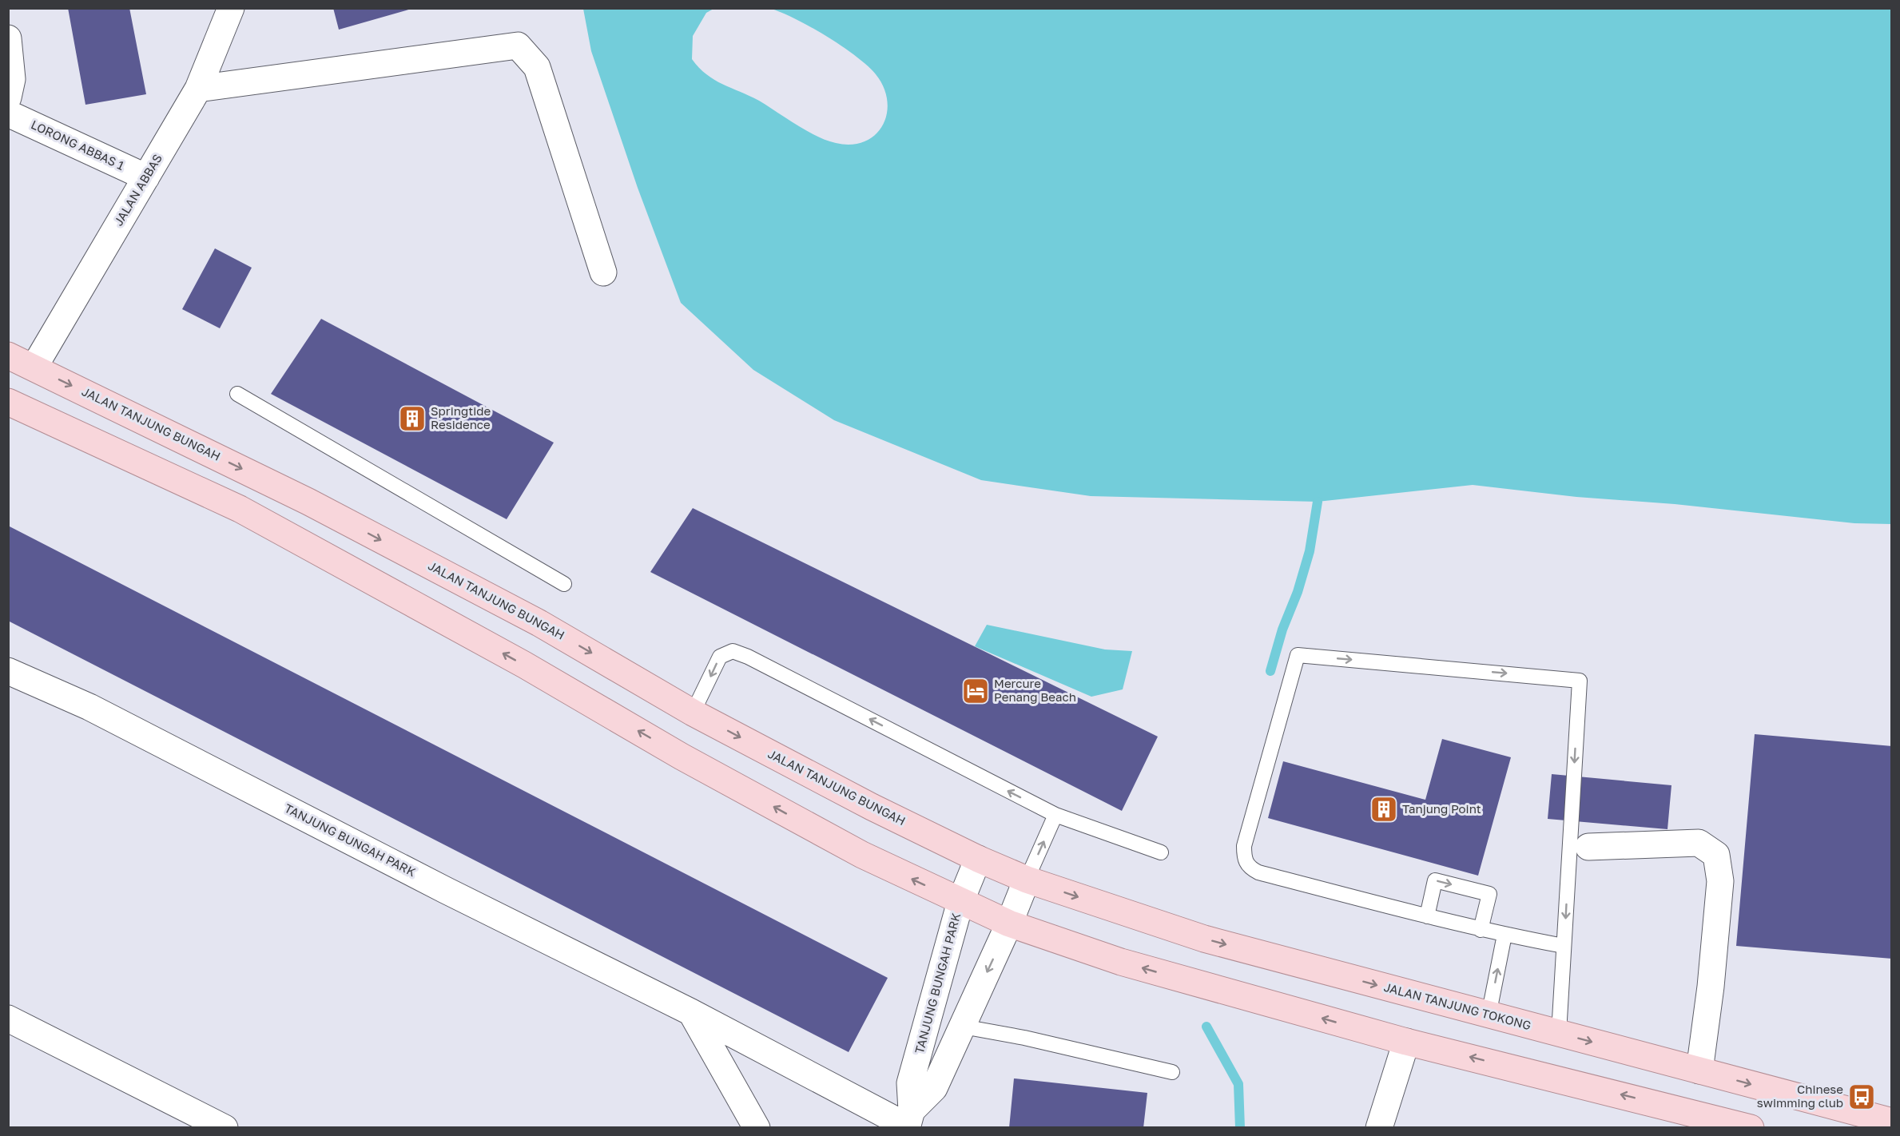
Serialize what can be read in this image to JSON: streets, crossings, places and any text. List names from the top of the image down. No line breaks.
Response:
{"streets":{"main road":["JALAN TANJUNG BUNGAH","JALAN TANJUNG TOKONG"],"street":["LORONG ABBAS 1","JALAN ABBAS","TANJUNG BUNGAH PARK"]},"crossings":[["LORONG ABBAS 1","JALAN ABBAS"],["JALAN ABBAS","JALAN TANJUNG BUNGAH"],["JALAN TANJUNG BUNGAH","TANJUNG BUNGAH PARK"],["JALAN TANJUNG BUNGAH","JALAN TANJUNG TOKONG"]],"places":{"building":["Springtide Residence","Tanjung Point"],"hotel":["Mercure Penang Beach"],"bus stop":["Chinese swimming club"]}}
